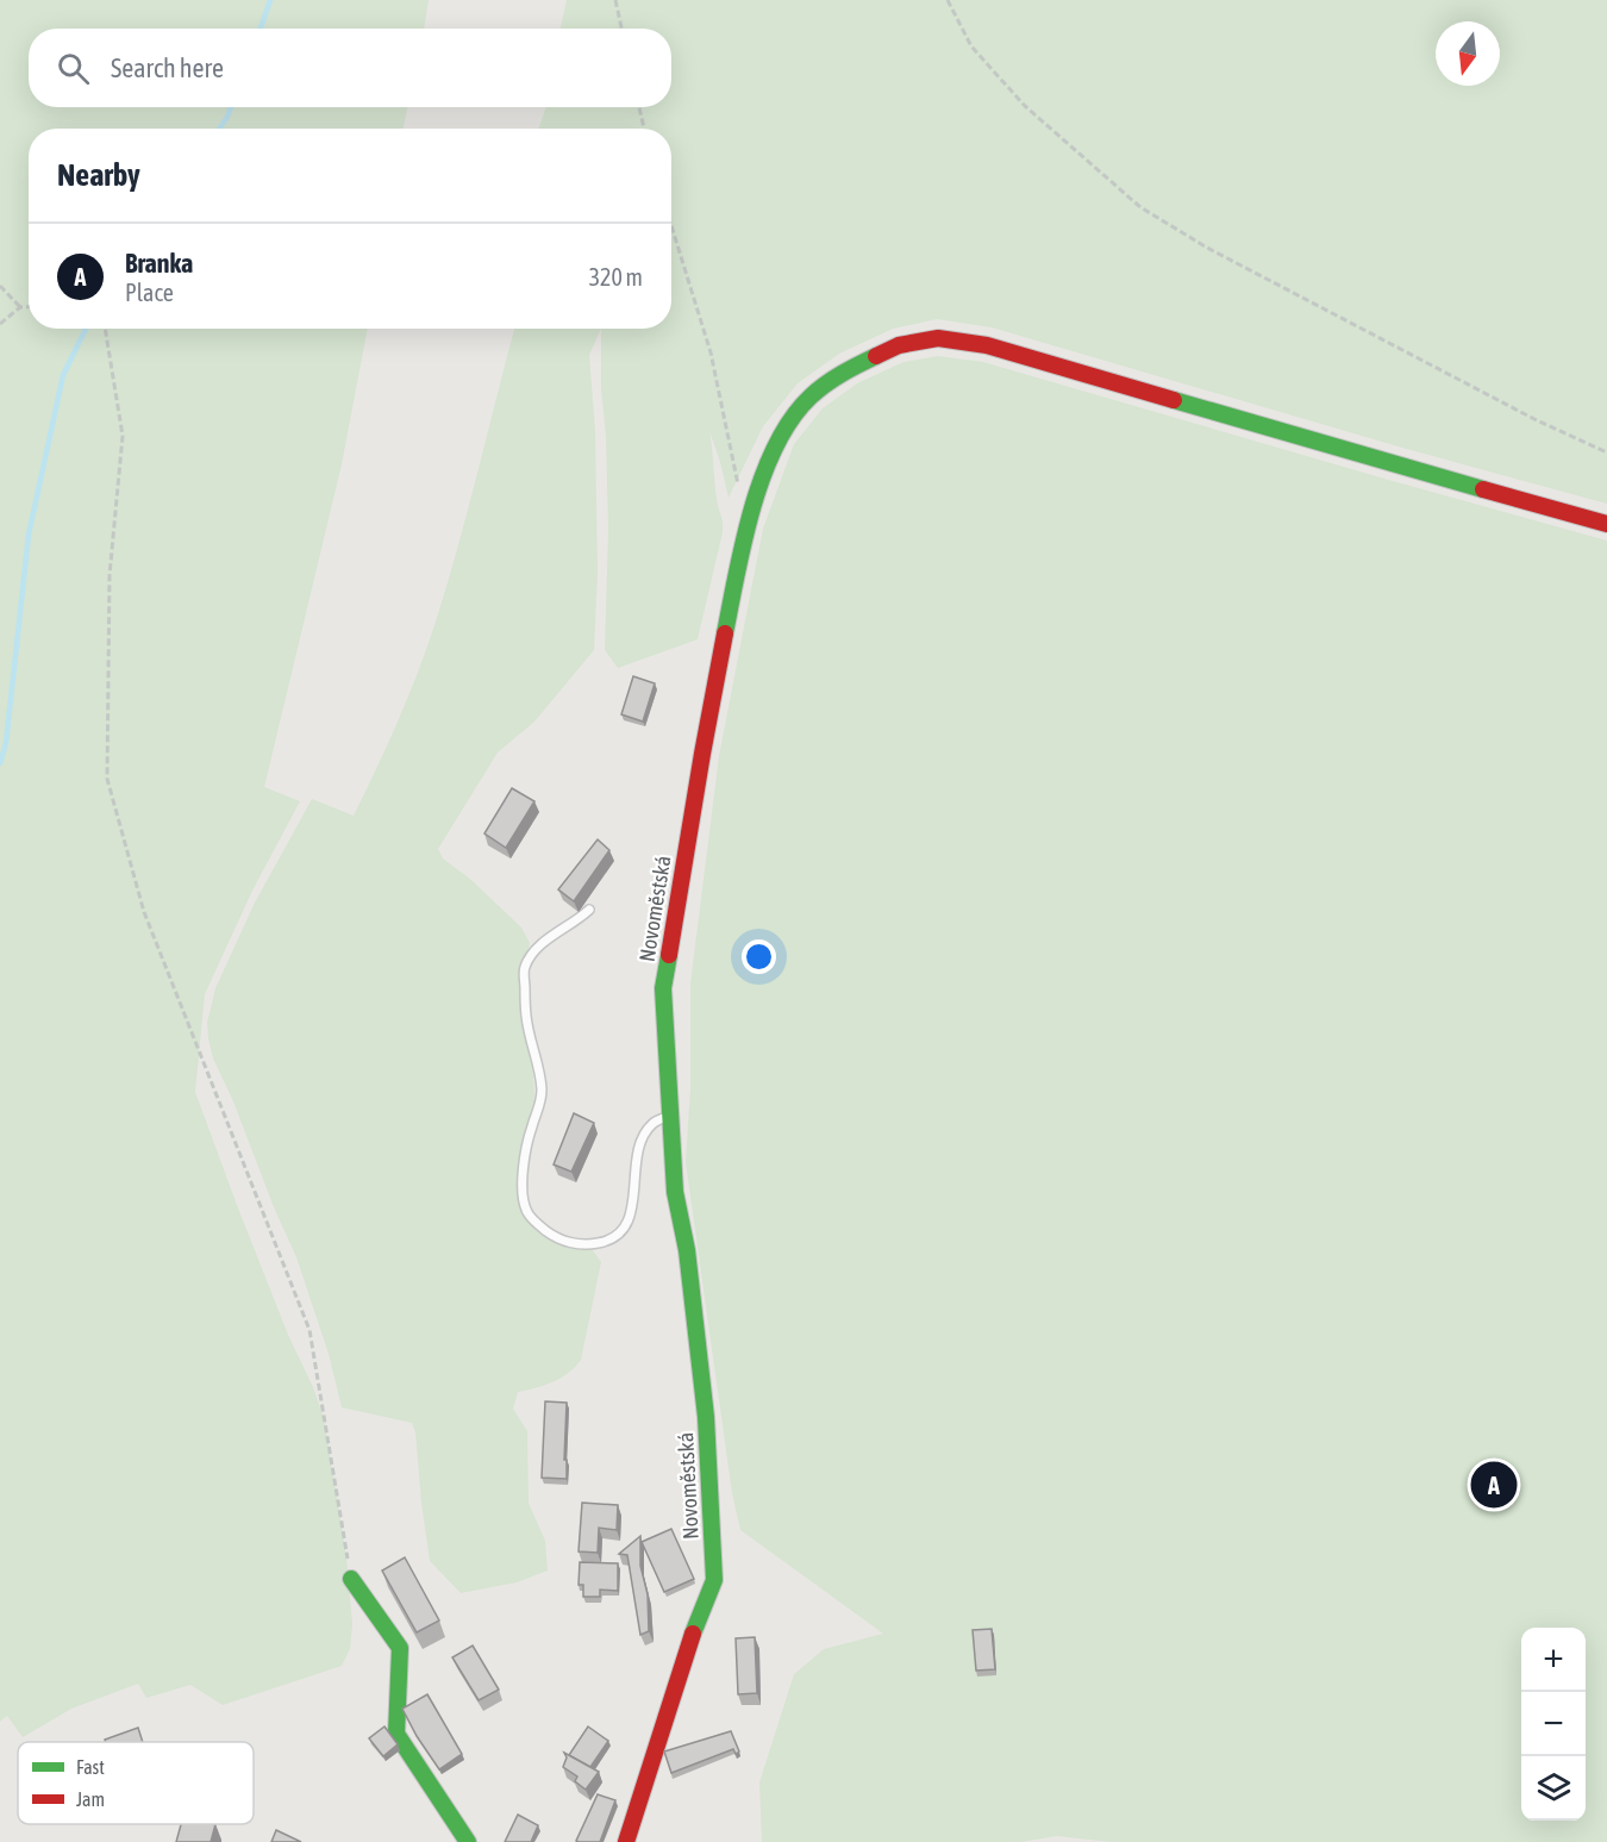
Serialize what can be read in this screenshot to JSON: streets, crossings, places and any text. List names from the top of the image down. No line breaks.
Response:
{"streets":{"street":["Novoměstská"]},"legend":["Fast","Jam"],"north":"bottom","page":{"search":"Search here","heading":"Nearby","list":[{"mark":"A","name":"Branka","note":"Place","value":"320 m"}],"pins":"A","map_buttons":["+","−"]}}
